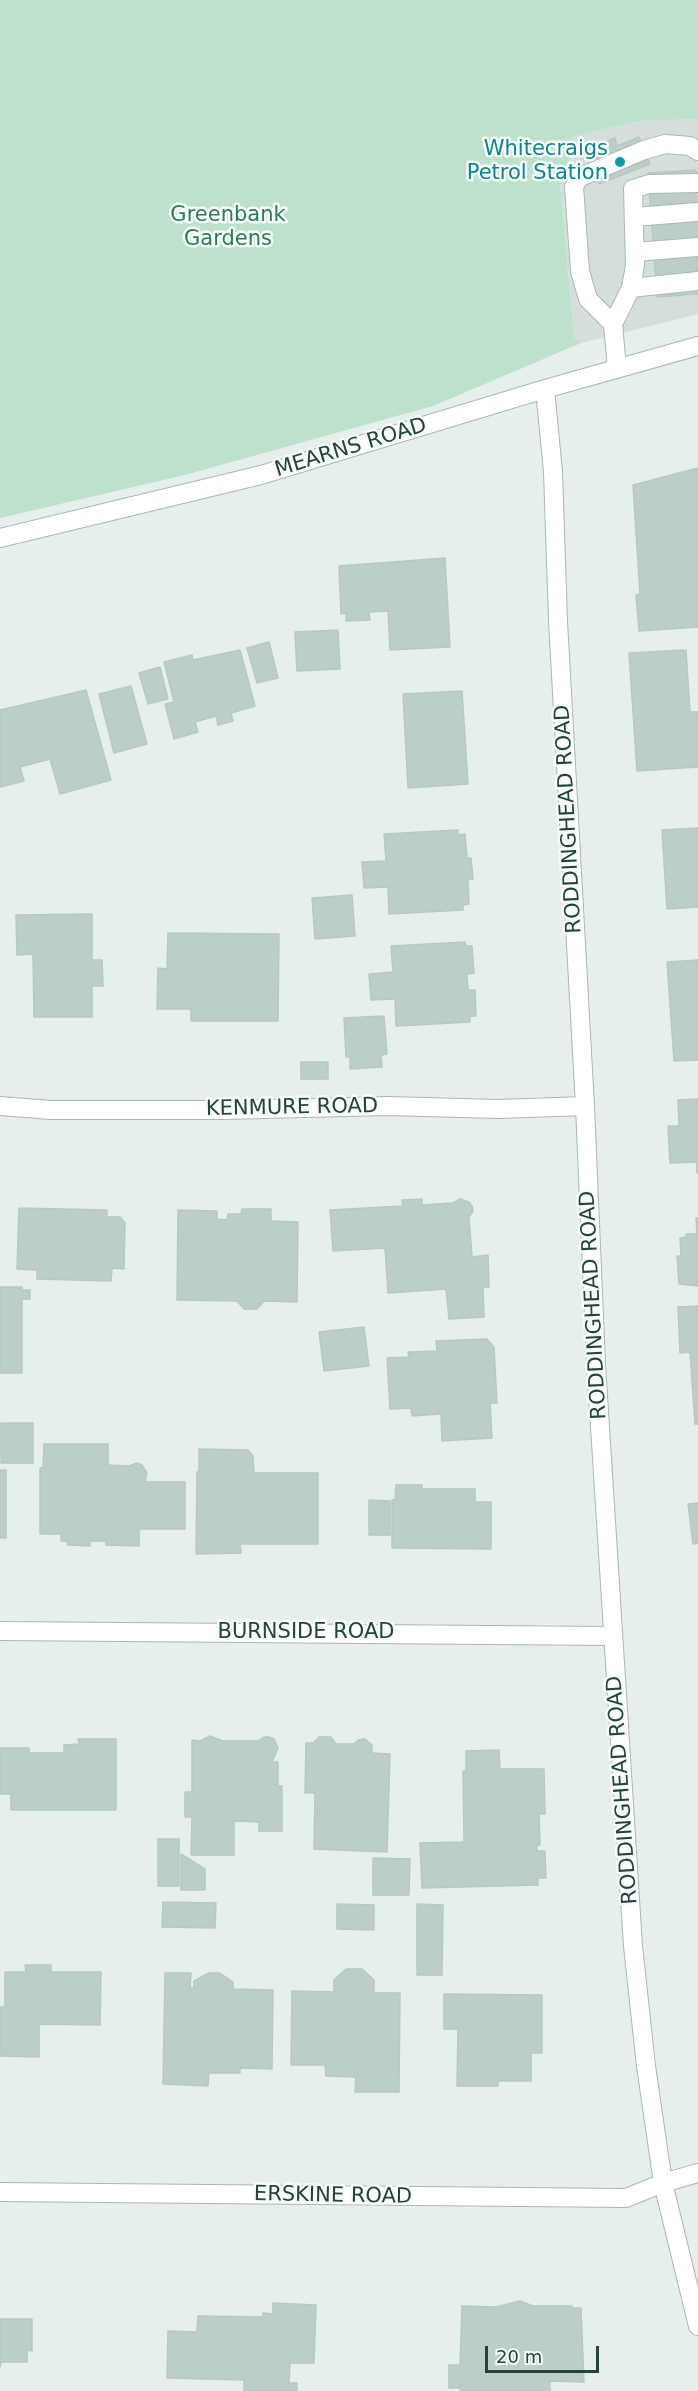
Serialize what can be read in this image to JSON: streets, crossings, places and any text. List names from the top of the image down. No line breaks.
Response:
{"streets":{"street":["MEARNS ROAD","RODDINGHEAD ROAD","KENMURE ROAD","BURNSIDE ROAD","ERSKINE ROAD"]},"crossings":[["MEARNS ROAD","RODDINGHEAD ROAD"],["RODDINGHEAD ROAD","KENMURE ROAD"],["RODDINGHEAD ROAD","BURNSIDE ROAD"],["RODDINGHEAD ROAD","ERSKINE ROAD"]],"parks":["Greenbank Gardens"],"places":["Whitecraigs Petrol Station"],"scale_bar":"20 m"}
